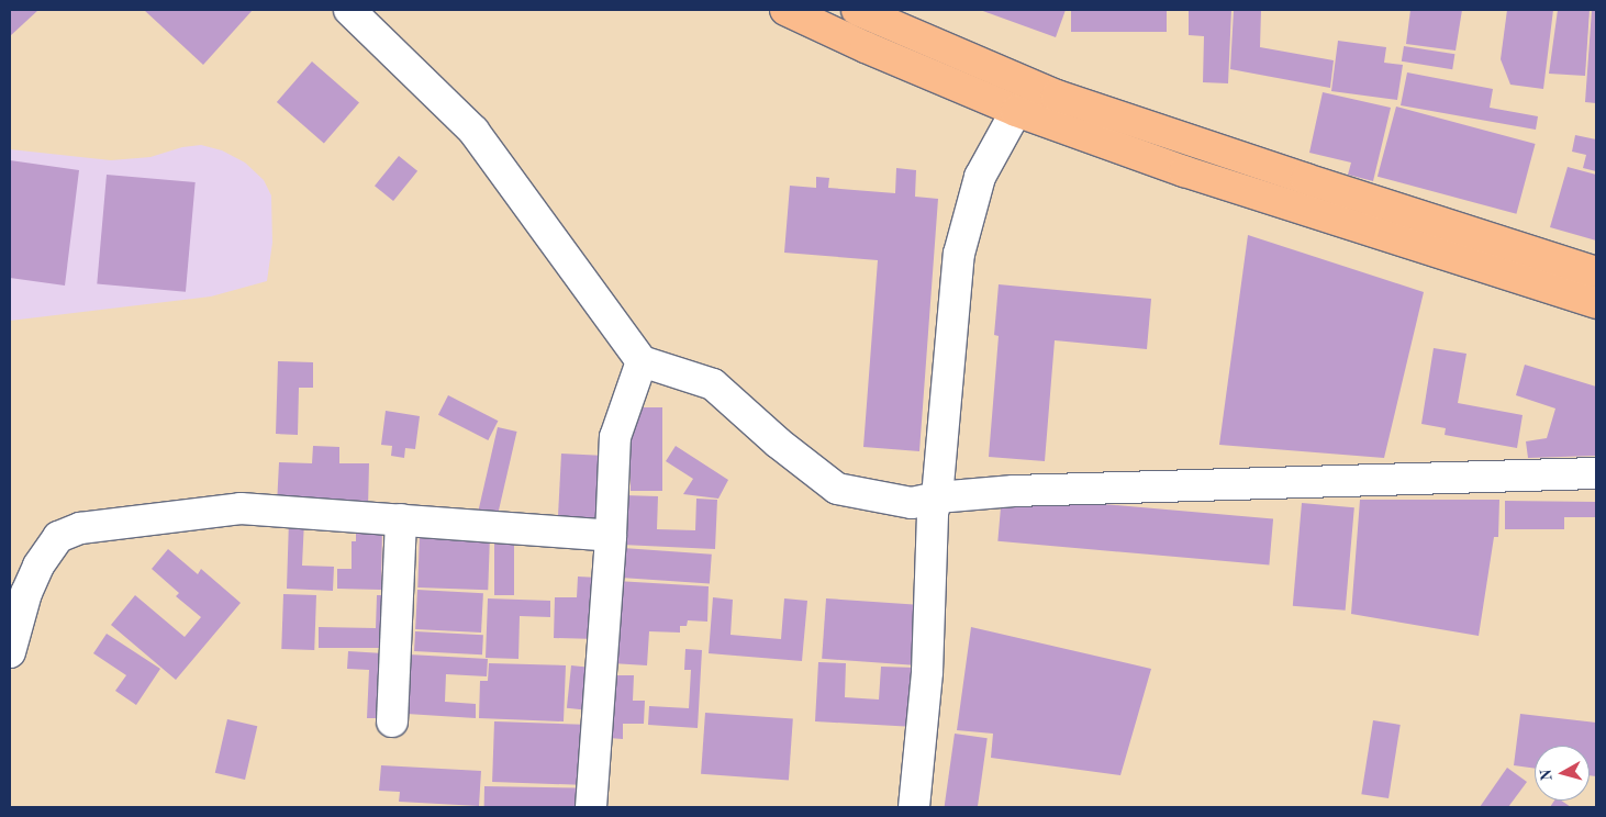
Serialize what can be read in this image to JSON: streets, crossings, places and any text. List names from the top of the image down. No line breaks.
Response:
{"north":"left"}
